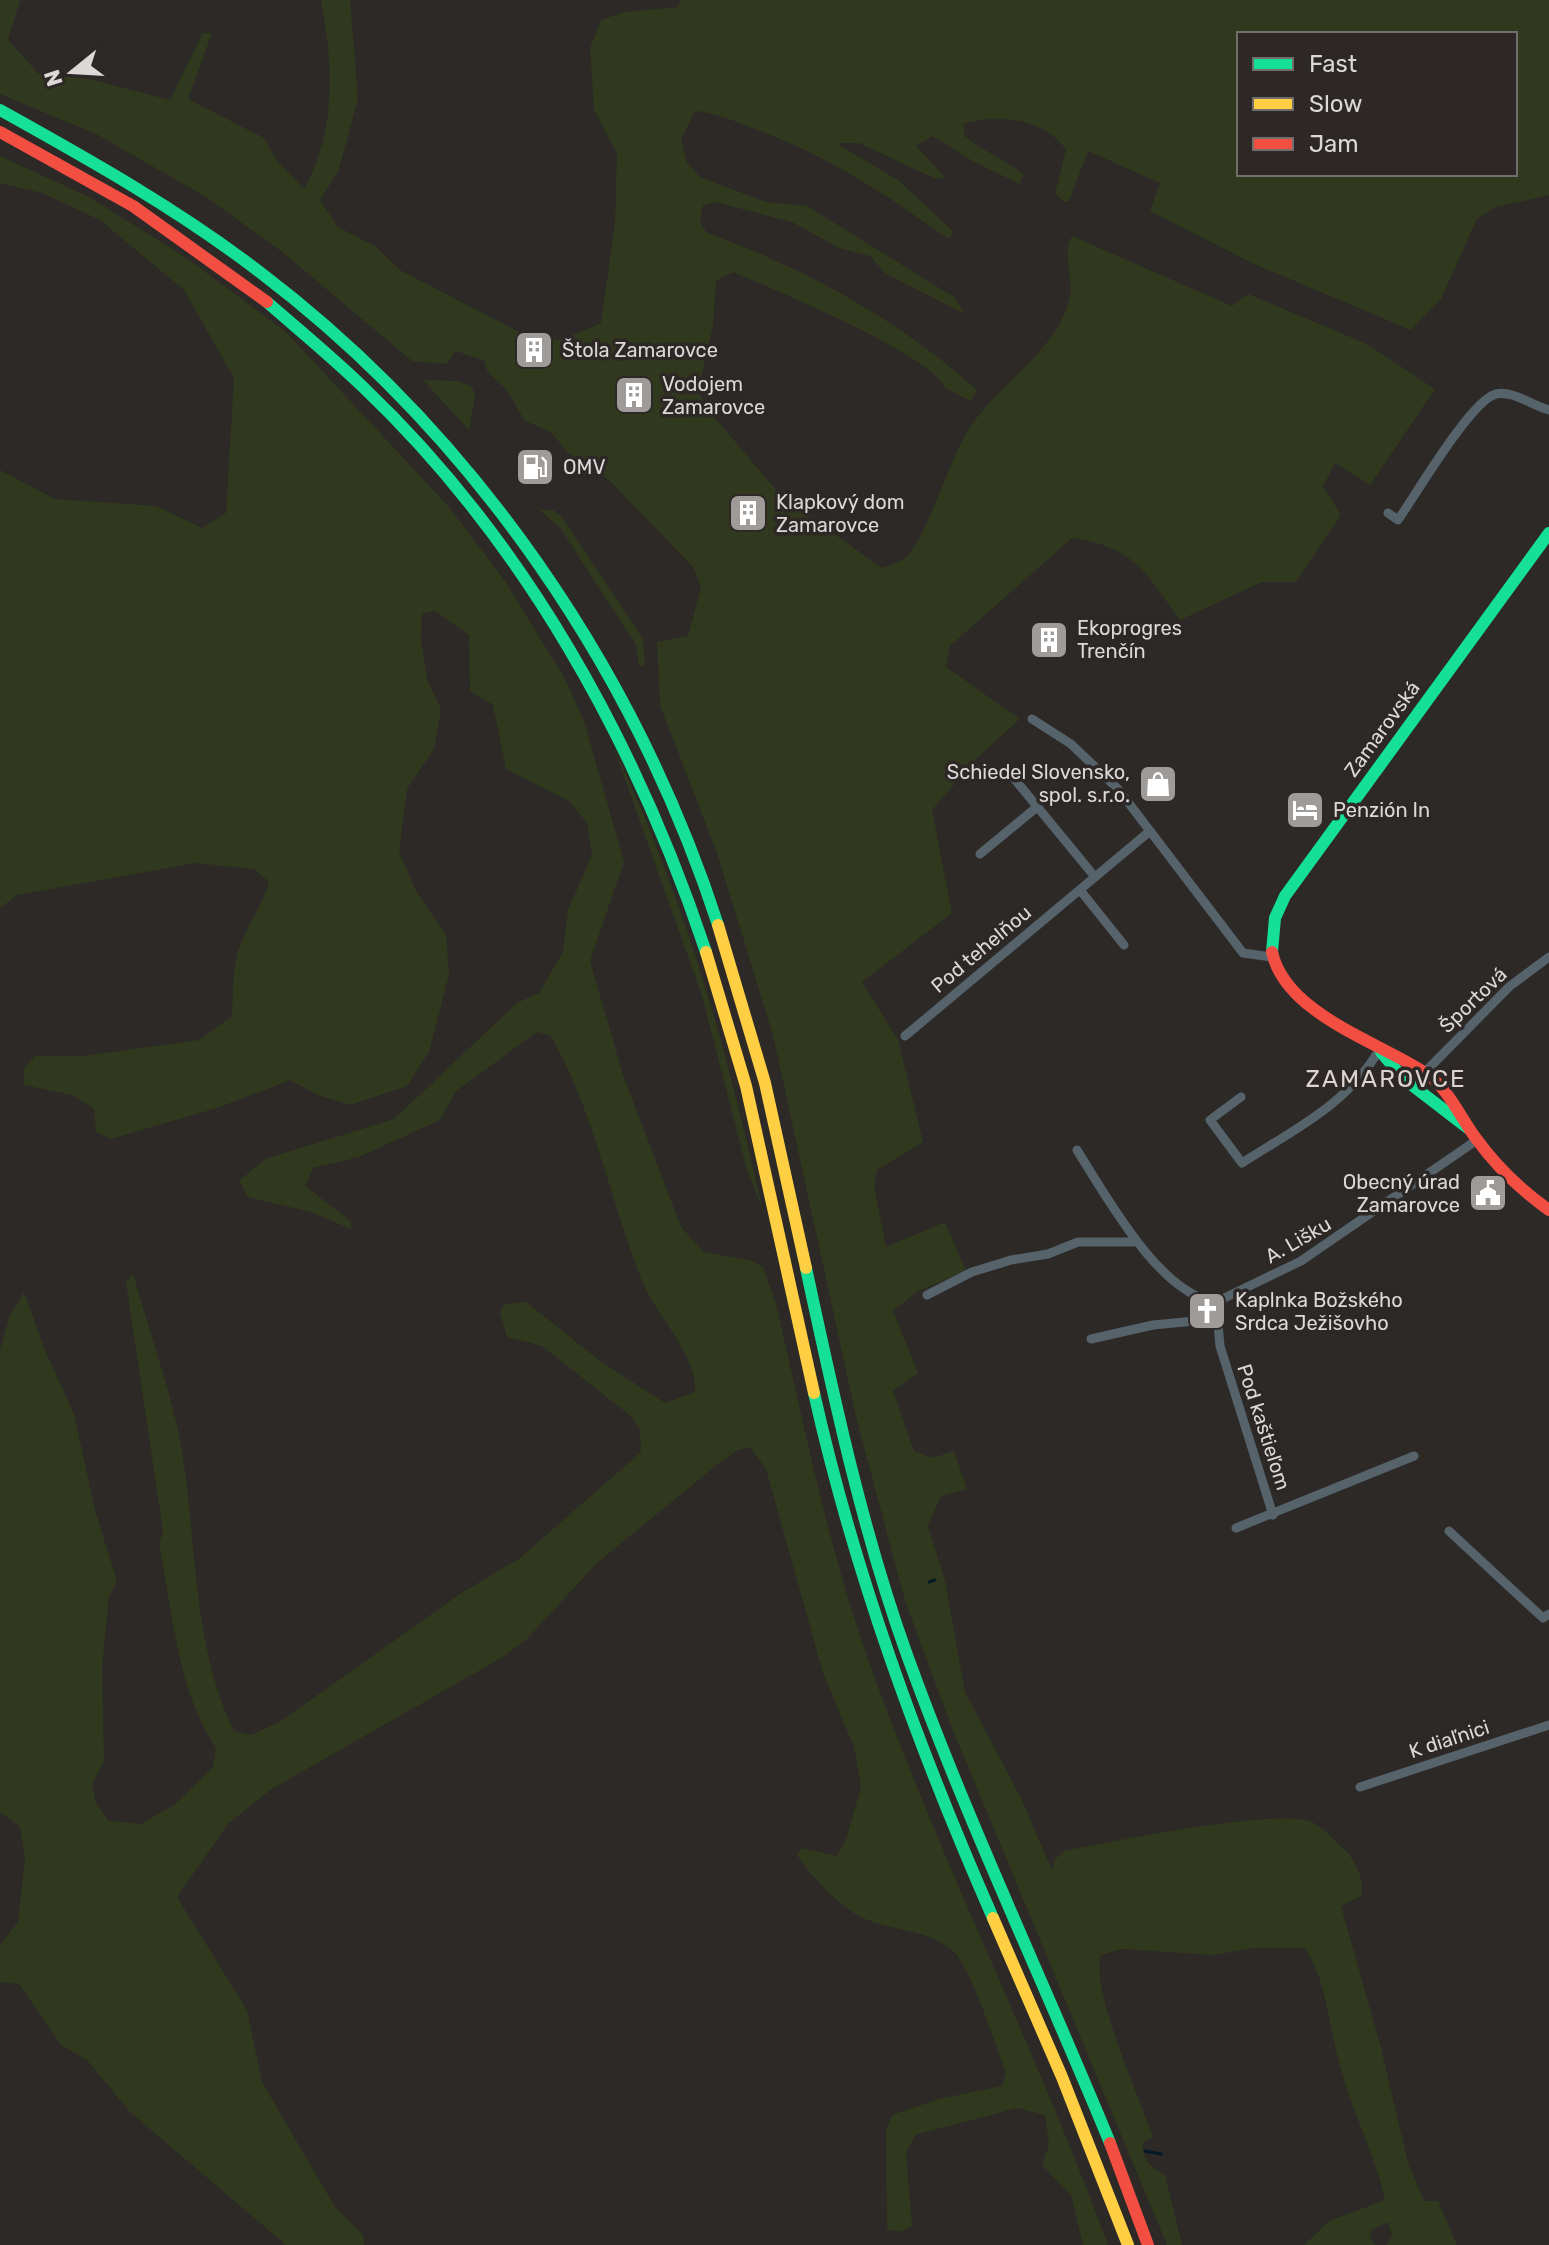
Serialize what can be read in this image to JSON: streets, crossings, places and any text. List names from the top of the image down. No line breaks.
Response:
{"streets":{"main road":["Zamarovská"],"street":["Pod tehelňou","Športová","A. Lišku","Pod kaštieľom","K diaľnici"]},"crossings":[["A. Lišku","Pod kaštieľom"]],"districts":["ZAMAROVCE"],"places":{"building":["Štola Zamarovce","Vodojem Zamarovce","Klapkový dom Zamarovce","Ekoprogres Trenčín"],"fuel station":["OMV"],"shop":["Schiedel Slovensko, spol. s.r.o."],"hotel":["Penzión In"],"public building":["Obecný úrad Zamarovce"],"church":["Kaplnka Božského Srdca Ježišovho"]},"legend":["Fast","Slow","Jam"],"north":"left"}
